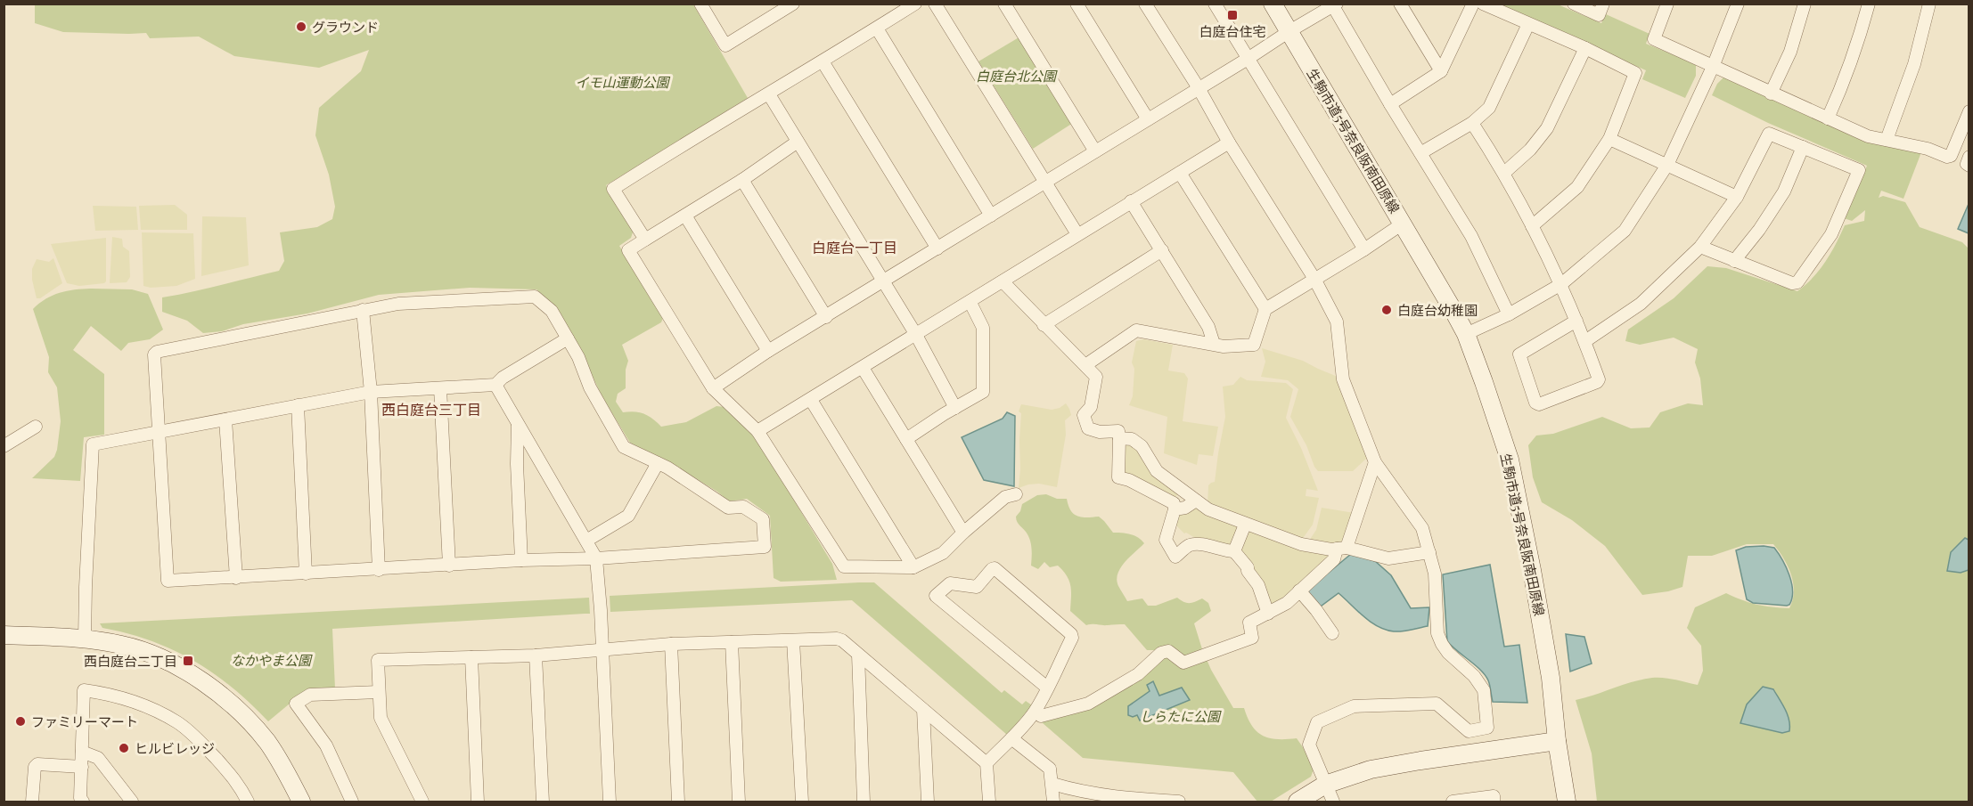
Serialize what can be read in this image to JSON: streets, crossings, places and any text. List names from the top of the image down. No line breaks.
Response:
{"streets":{"street":["生駒市道5号奈良阪南田原線"]},"districts":["白庭台一丁目","西白庭台三丁目"],"parks":["白庭台北公園","イモ山運動公園","なかやま公園","しらたに公園"],"places":{"transit":["白庭台住宅","西白庭台二丁目"],"other":["グラウンド","白庭台幼稚園","ファミリーマート","ヒルビレッジ"]}}
